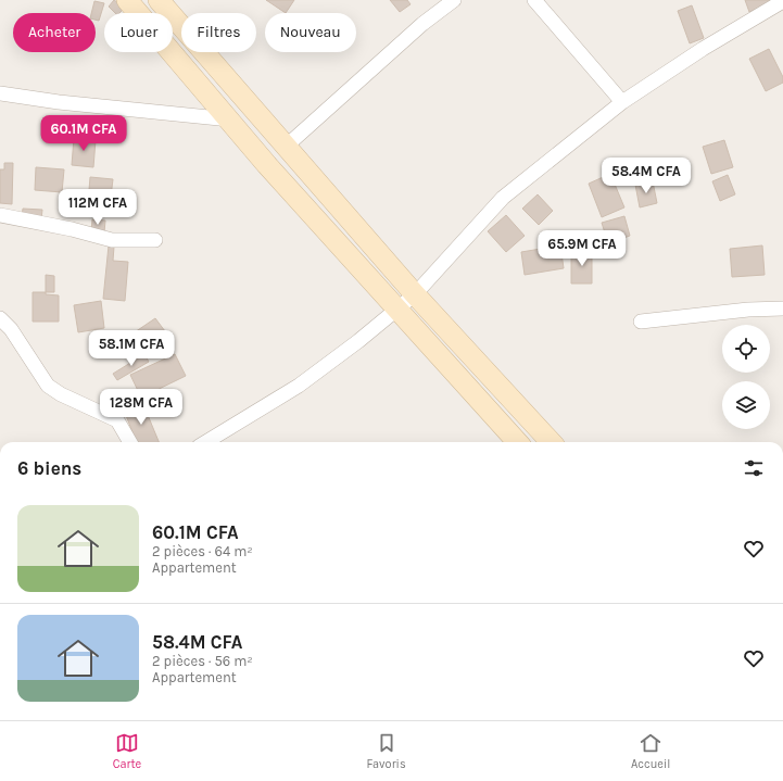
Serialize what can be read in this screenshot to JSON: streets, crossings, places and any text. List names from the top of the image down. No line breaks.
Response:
{"page":{"chip":["Acheter","Louer","Filtres","Nouveau"],"price":["60.1M CFA","58.4M CFA","112M CFA","65.9M CFA","58.1M CFA","128M CFA"],"heading":"6 biens","list":[{"name":"60.1M CFA","note":"2 pièces · 64 m² · Appartement"},{"name":"58.4M CFA","note":"2 pièces · 56 m² · Appartement"}],"tabs":["Carte","Favoris","Accueil"]}}
